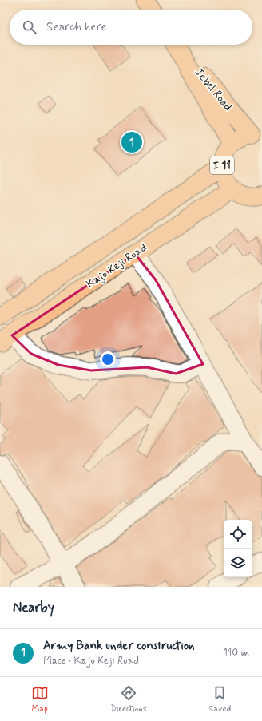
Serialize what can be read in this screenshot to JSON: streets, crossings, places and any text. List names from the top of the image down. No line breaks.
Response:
{"streets":{"main road":["Jebel Road","I 11","Kajo Keji Road"]},"crossings":[["Jebel Road","I 11"],["I 11","Kajo Keji Road"]],"page":{"search":"Search here","pins":"1","heading":"Nearby","list":[{"mark":"1","name":"Army Bank under construction","note":"Place · Kajo Keji Road","value":"110 m"}],"nav":["Map","Directions","Saved"]}}
